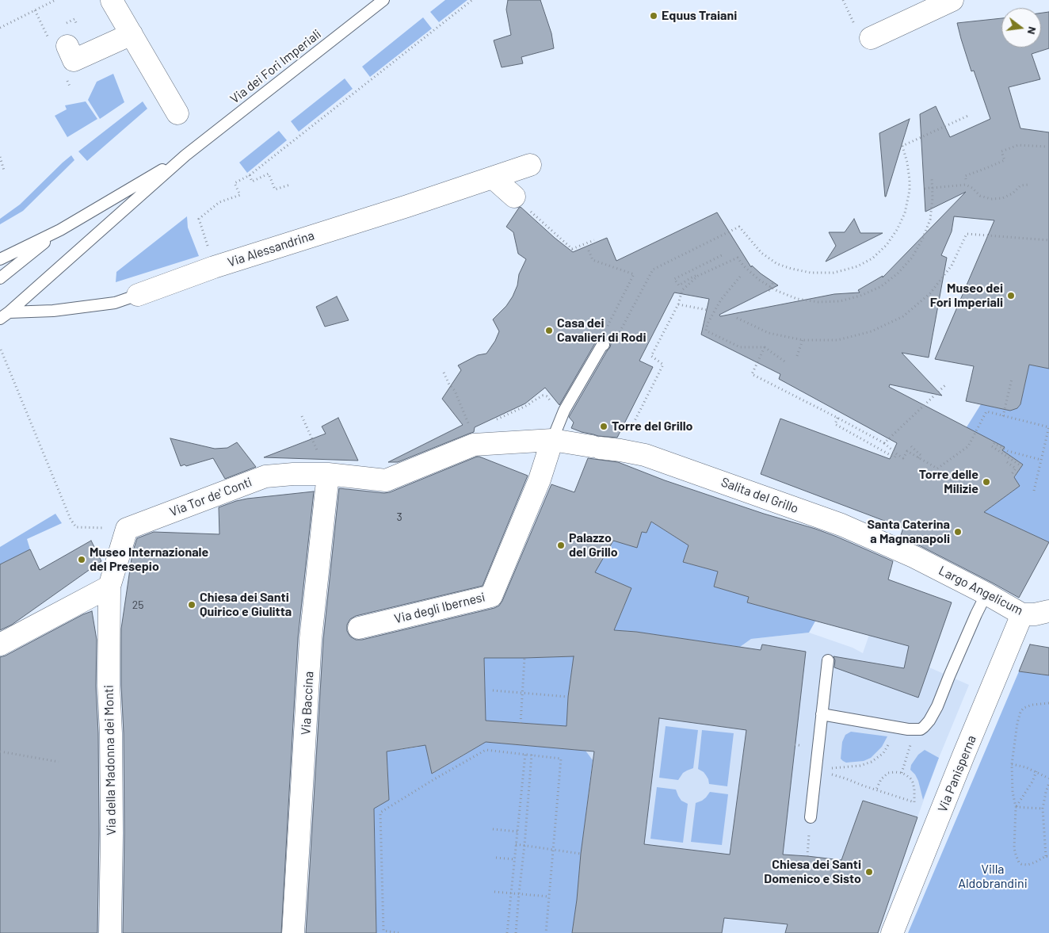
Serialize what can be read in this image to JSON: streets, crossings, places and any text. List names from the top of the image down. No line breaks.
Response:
{"streets":{"street":["Via Alessandrina","Salita del Grillo","Via Tor de' Conti","Largo Angelicum","Via degli Ibernesi","Via Baccina","Via della Madonna dei Monti","Via Panisperna"],"lane":["Via dei Fori Imperiali"]},"crossings":[["Via dei Fori Imperiali","Via Alessandrina"],["Salita del Grillo","Via Tor de' Conti"],["Salita del Grillo","Largo Angelicum"],["Salita del Grillo","Via degli Ibernesi"],["Via Tor de' Conti","Via degli Ibernesi"],["Via Tor de' Conti","Via Baccina"],["Largo Angelicum","Via Panisperna"]],"parks":["Villa Aldobrandini"],"places":["Equus Traiani","Museo dei Fori Imperiali","Casa dei Cavalieri di Rodi","Torre del Grillo","Torre delle Milizie","Santa Caterina a Magnanapoli","Palazzo del Grillo","Museo Internazionale del Presepio","Chiesa dei Santi Quirico e Giulitta","Chiesa dei Santi Domenico e Sisto"],"house_numbers":["3","25"],"north":"right"}
